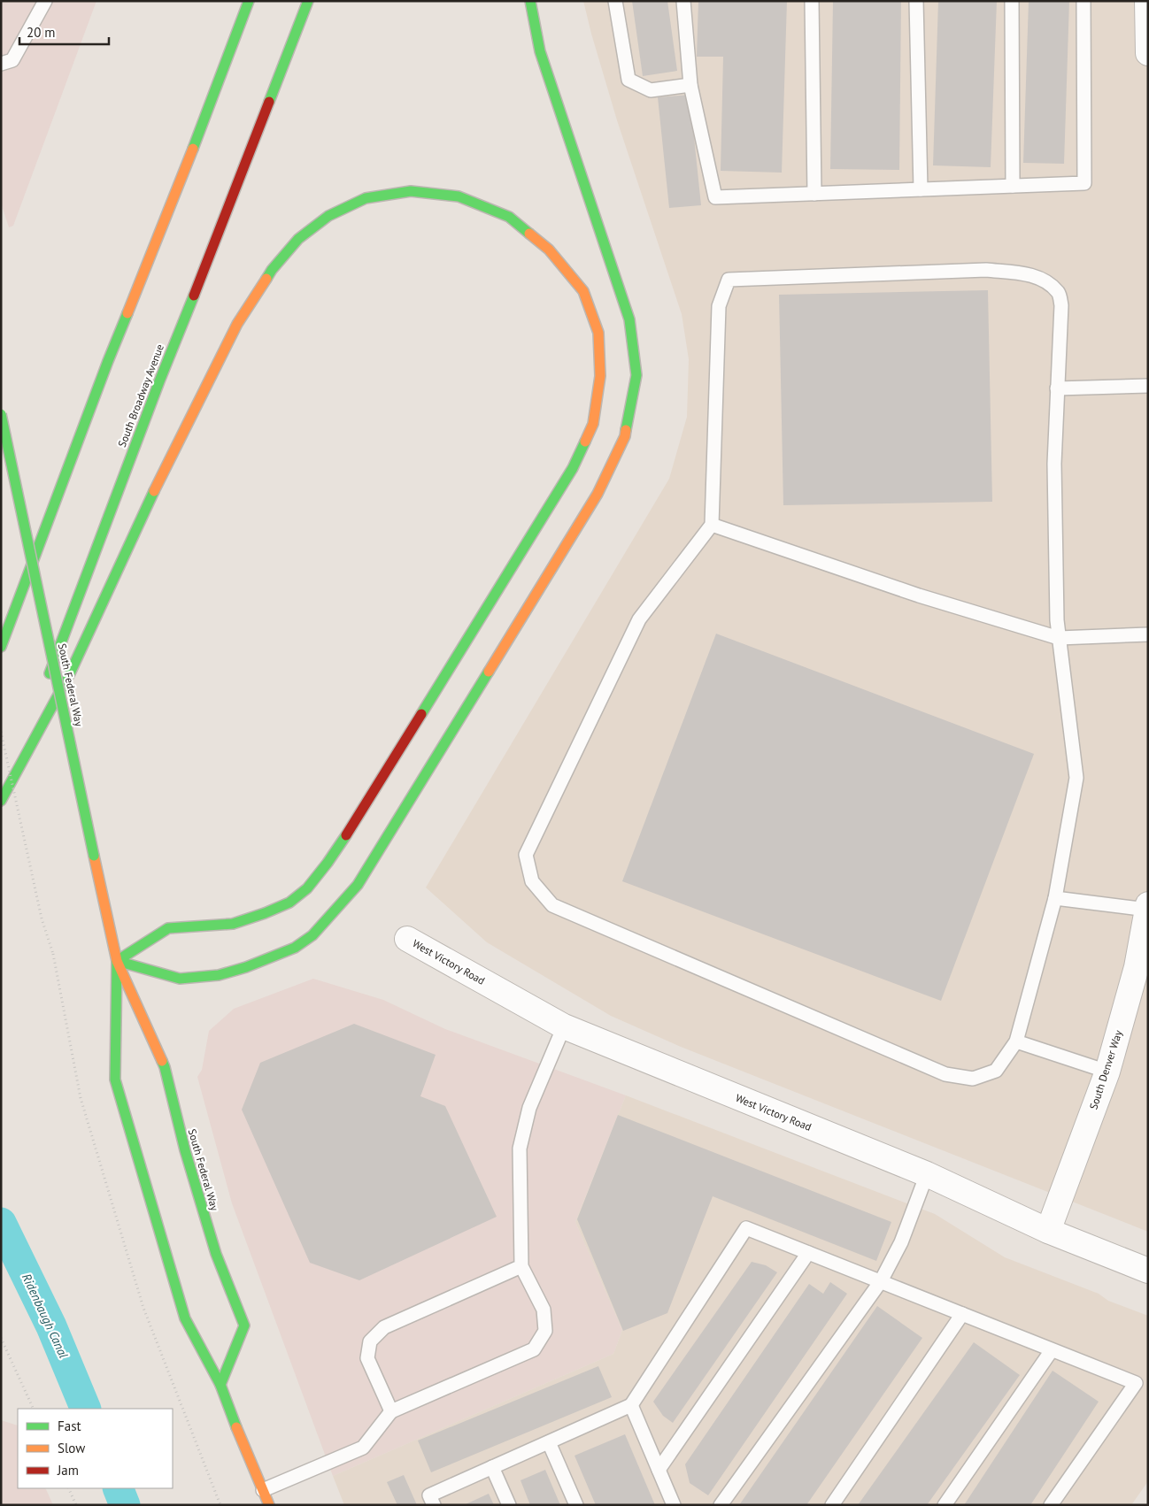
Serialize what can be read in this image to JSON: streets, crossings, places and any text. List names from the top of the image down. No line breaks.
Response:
{"streets":{"main road":["South Broadway Avenue","South Federal Way"],"street":["West Victory Road","South Denver Way"]},"crossings":[["West Victory Road","South Denver Way"]],"water":["Ridenbaugh Canal"],"legend":["Fast","Slow","Jam"],"scale_bar":"20 m"}
